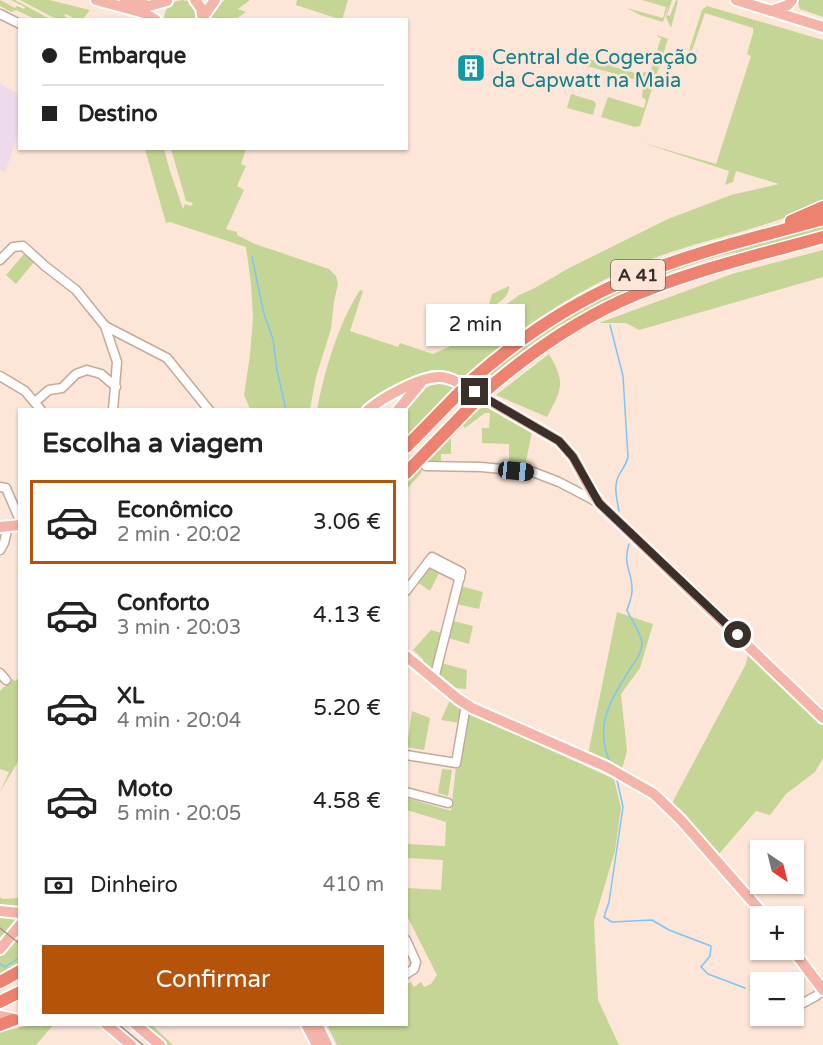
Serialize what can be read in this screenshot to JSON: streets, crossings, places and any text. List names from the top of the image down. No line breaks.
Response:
{"streets":{"highway":["A 41"]},"places":{"building":["Central de Cogeração da Capwatt na Maia"]},"north":"bottom right","page":{"banner":["Embarque","Destino"],"bubble":"2 min","heading":"Escolha a viagem","list":[{"name":"Econômico","note":"2 min · 20:02","value":"3.06 €"},{"name":"Conforto","note":"3 min · 20:03","value":"4.13 €"},{"name":"XL","note":"4 min · 20:04","value":"5.20 €"},{"name":"Moto","note":"5 min · 20:05","value":"4.58 €"}],"map_buttons":["+","−"],"pay":["Dinheiro","410 m"],"buttons":"Confirmar"}}
